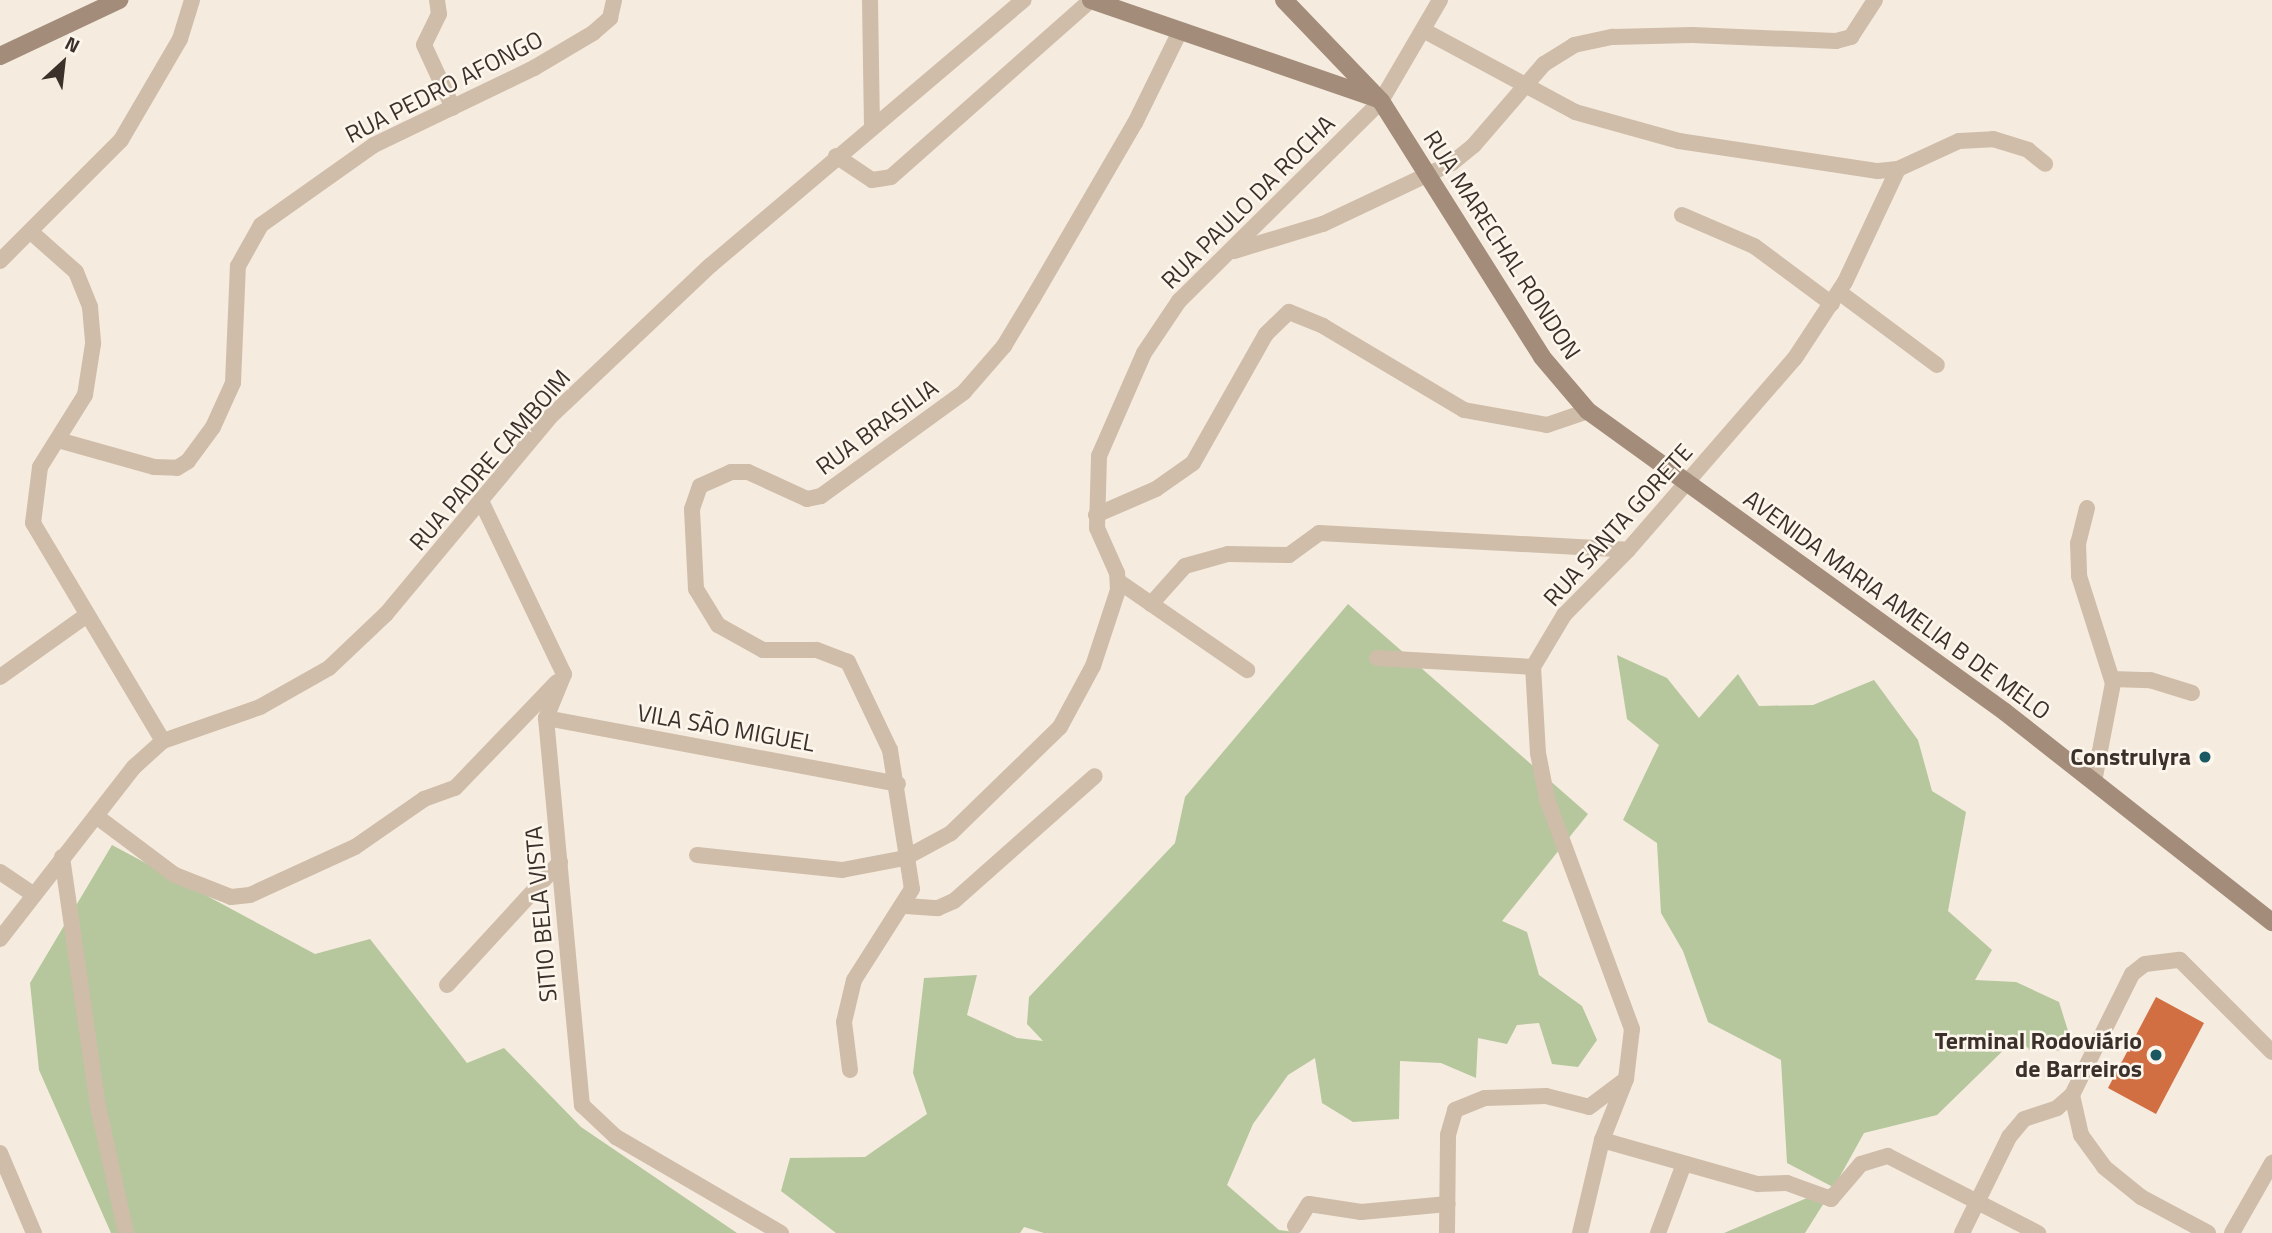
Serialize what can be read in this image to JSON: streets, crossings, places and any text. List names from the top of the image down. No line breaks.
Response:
{"streets":{"street":["RUA PEDRO AFONGO","RUA PAULO DA ROCHA","RUA MARECHAL RONDON","RUA BRASILIA","RUA PADRE CAMBOIM","RUA SANTA GORETE","AVENIDA MARIA AMELIA B DE MELO","VILA SÃO MIGUEL","SITIO BELA VISTA"]},"crossings":[["RUA PAULO DA ROCHA","RUA MARECHAL RONDON"],["RUA MARECHAL RONDON","AVENIDA MARIA AMELIA B DE MELO"],["RUA BRASILIA","VILA SÃO MIGUEL"],["RUA SANTA GORETE","AVENIDA MARIA AMELIA B DE MELO"],["VILA SÃO MIGUEL","SITIO BELA VISTA"]],"places":["Construlyra","Terminal Rodoviário de Barreiros"],"north":"top right"}
